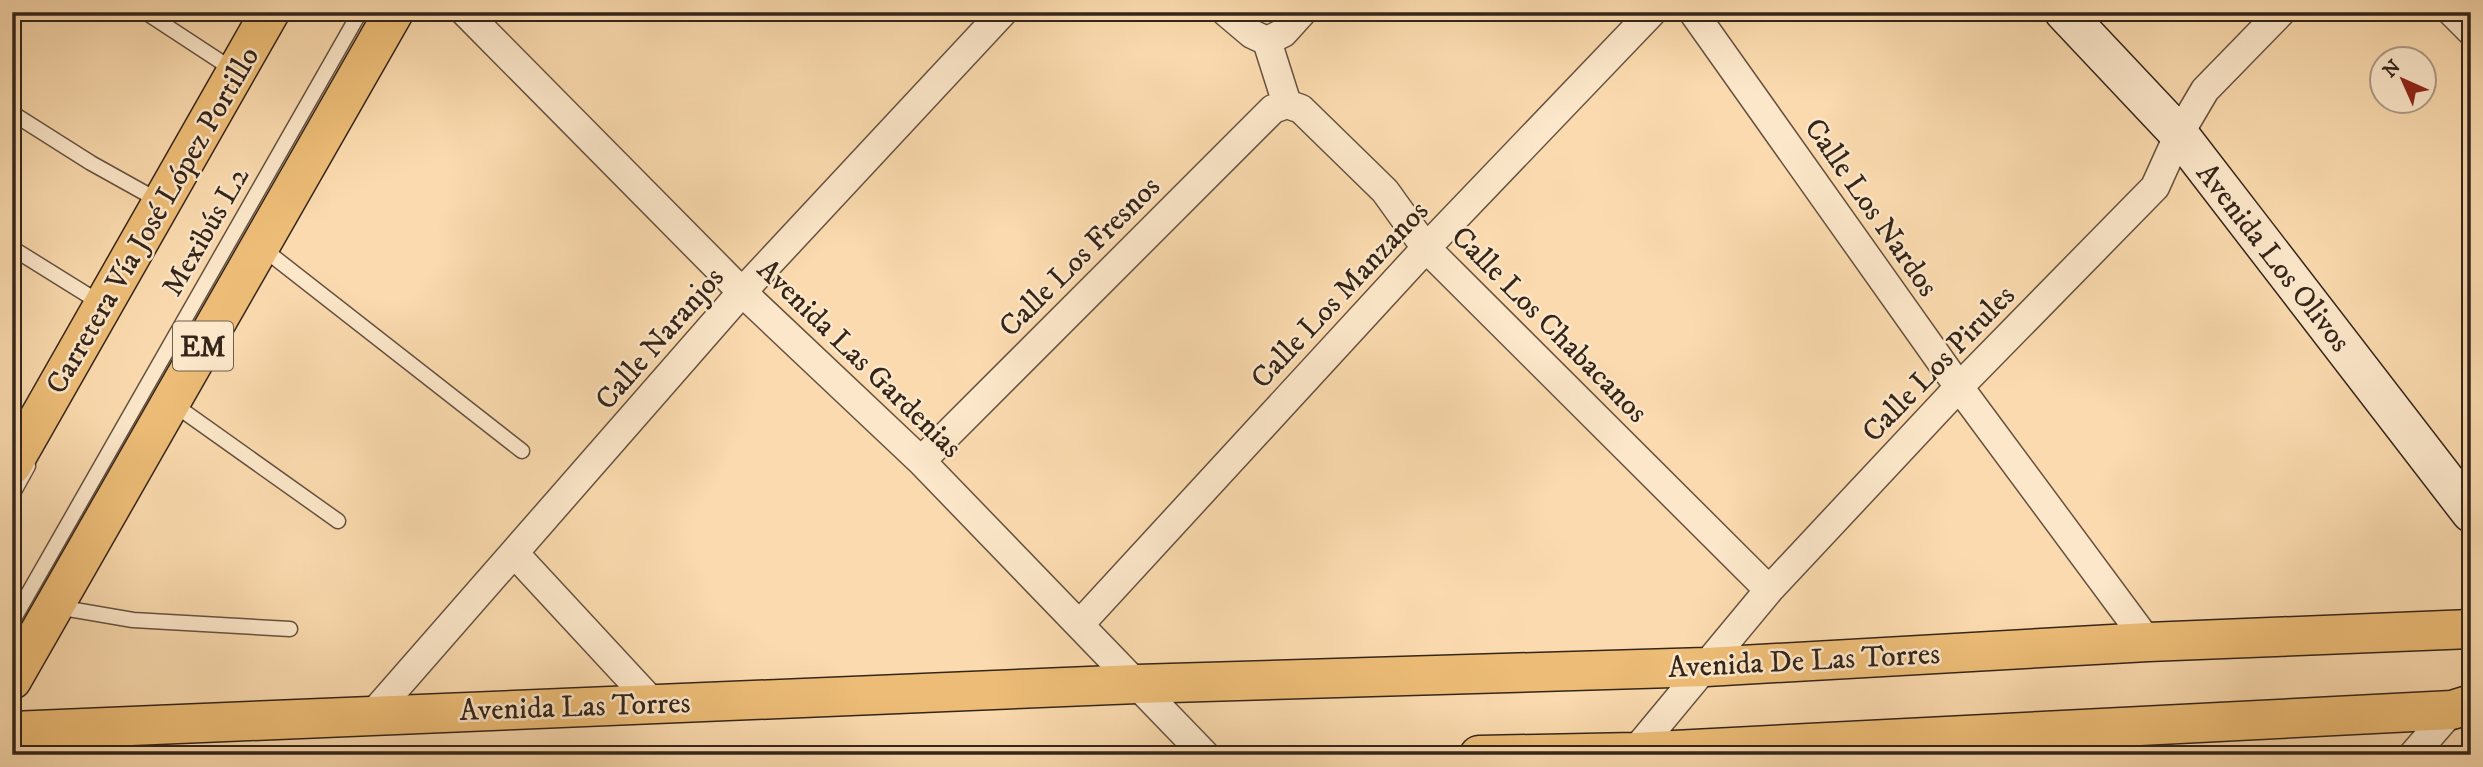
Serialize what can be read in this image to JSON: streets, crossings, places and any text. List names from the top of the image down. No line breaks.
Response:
{"streets":{"main road":["Carretera Vía José López Portillo","EM","Avenida De Las Torres","Avenida Las Torres"],"street":["Calle Los Nardos","Calle Los Fresnos","Avenida Los Olivos","Calle Los Manzanos","Calle Los Chabacanos","Calle Naranjos","Avenida Las Gardenias","Calle Los Pirules"],"lane":["Mexibús L2"]},"crossings":[["Calle Los Nardos","Calle Los Pirules"],["Calle Los Nardos","Avenida De Las Torres"],["Mexibús L2","EM"],["Calle Los Fresnos","Calle Los Chabacanos"],["Calle Los Fresnos","Avenida Las Gardenias"],["Avenida Los Olivos","Calle Los Pirules"],["Calle Los Manzanos","Calle Los Chabacanos"],["Calle Los Manzanos","Avenida Las Gardenias"],["Calle Los Chabacanos","Calle Los Pirules"],["Calle Naranjos","Avenida Las Gardenias"],["Calle Naranjos","Avenida Las Torres"],["Avenida Las Gardenias","Avenida De Las Torres"],["Avenida Las Gardenias","Avenida Las Torres"],["Calle Los Pirules","Avenida De Las Torres"],["Avenida De Las Torres","Avenida Las Torres"]],"north":"top left"}
